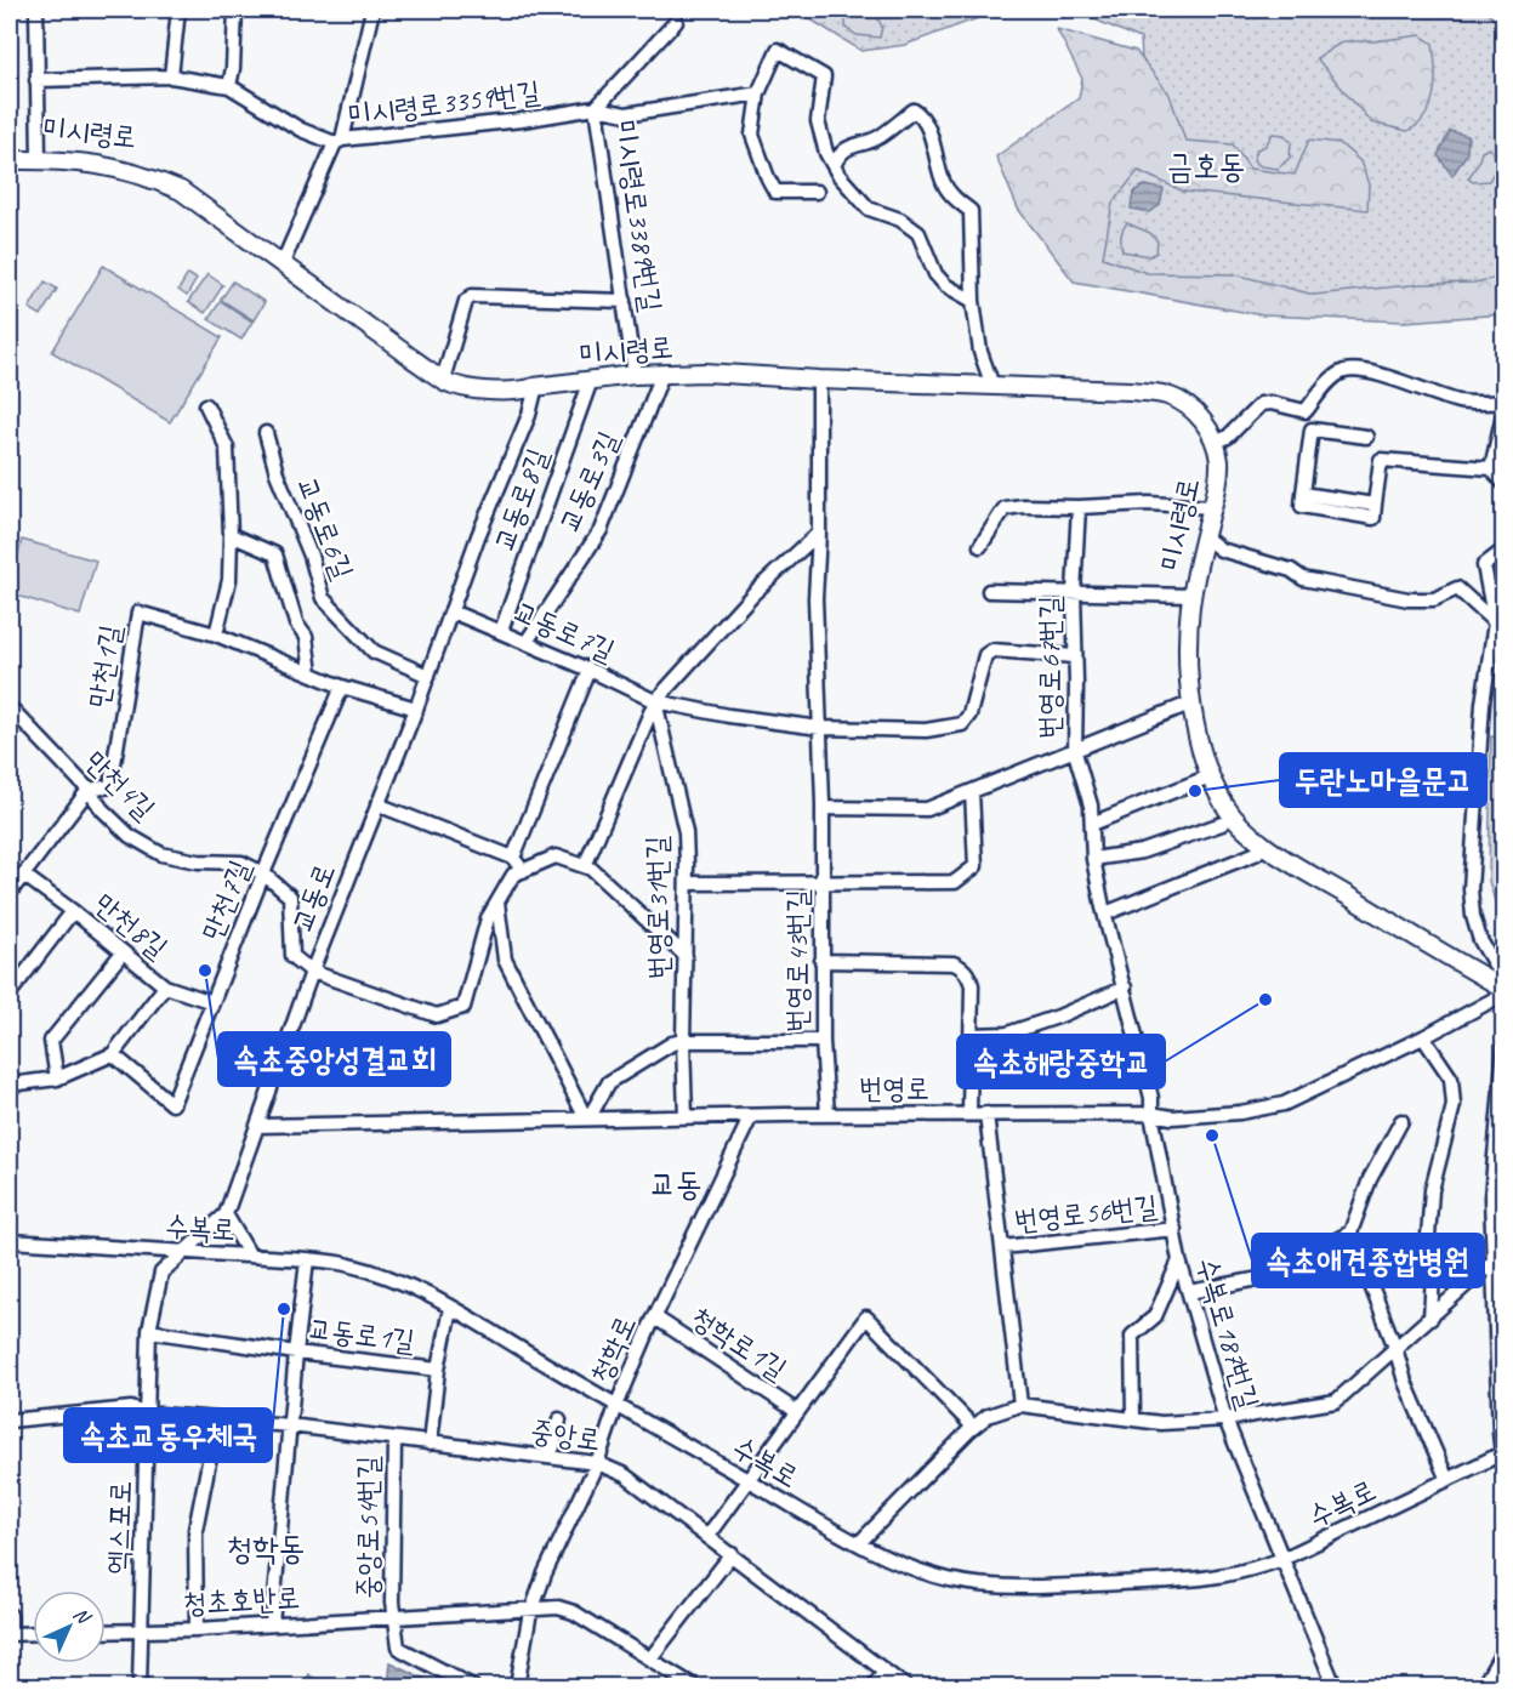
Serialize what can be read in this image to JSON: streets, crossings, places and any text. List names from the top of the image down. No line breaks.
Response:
{"streets":{"main road":["미시령로"],"street":["미시령로3359번길","미시령로3389번길","교동로3길","교동로8길","교동로6길","교동로7길","만천1길","번영로67번길","만천4길","교동로","만천7길","번영로31번길","만천8길","번영로43번길","번영로","번영로56번길","수복로","수복로187번길","교동로1길","청학로1길","청학로","중앙로","엑스포로","중앙로54번길","청초호반로"]},"crossings":[["미시령로3359번길","미시령로"],["미시령로3359번길","미시령로3389번길"],["미시령로","미시령로3389번길"],["미시령로","교동로3길"],["미시령로","교동로"],["미시령로","번영로43번길"],["미시령로","번영로"],["교동로3길","교동로7길"],["교동로8길","교동로7길"],["교동로6길","교동로"],["교동로7길","번영로67번길"],["교동로7길","교동로"],["교동로7길","번영로31번길"],["교동로7길","번영로43번길"],["만천1길","만천4길"],["만천1길","교동로"],["만천1길","만천7길"],["만천1길","만천8길"],["번영로67번길","번영로"],["번영로67번길","수복로187번길"],["만천4길","교동로"],["만천4길","만천7길"],["교동로","번영로"],["교동로","수복로"],["교동로","교동로1길"],["교동로","중앙로"],["교동로","엑스포로"],["만천7길","만천8길"],["번영로31번길","번영로"],["번영로43번길","번영로"],["번영로","번영로56번길"],["번영로","수복로187번길"],["번영로","청학로"],["번영로56번길","수복로187번길"],["수복로","수복로187번길"],["수복로","청학로"],["청학로1길","청학로"],["청학로","중앙로"],["청학로","청초호반로"],["중앙로","엑스포로"],["중앙로","중앙로54번길"],["엑스포로","청초호반로"],["중앙로54번길","청초호반로"]],"districts":["금호동","교동","청학동"],"places":["두란노마을문고","속초중앙성결교회","속초해랑중학교","속초애견종합병원","속초교동우체국"],"north":"top right"}
